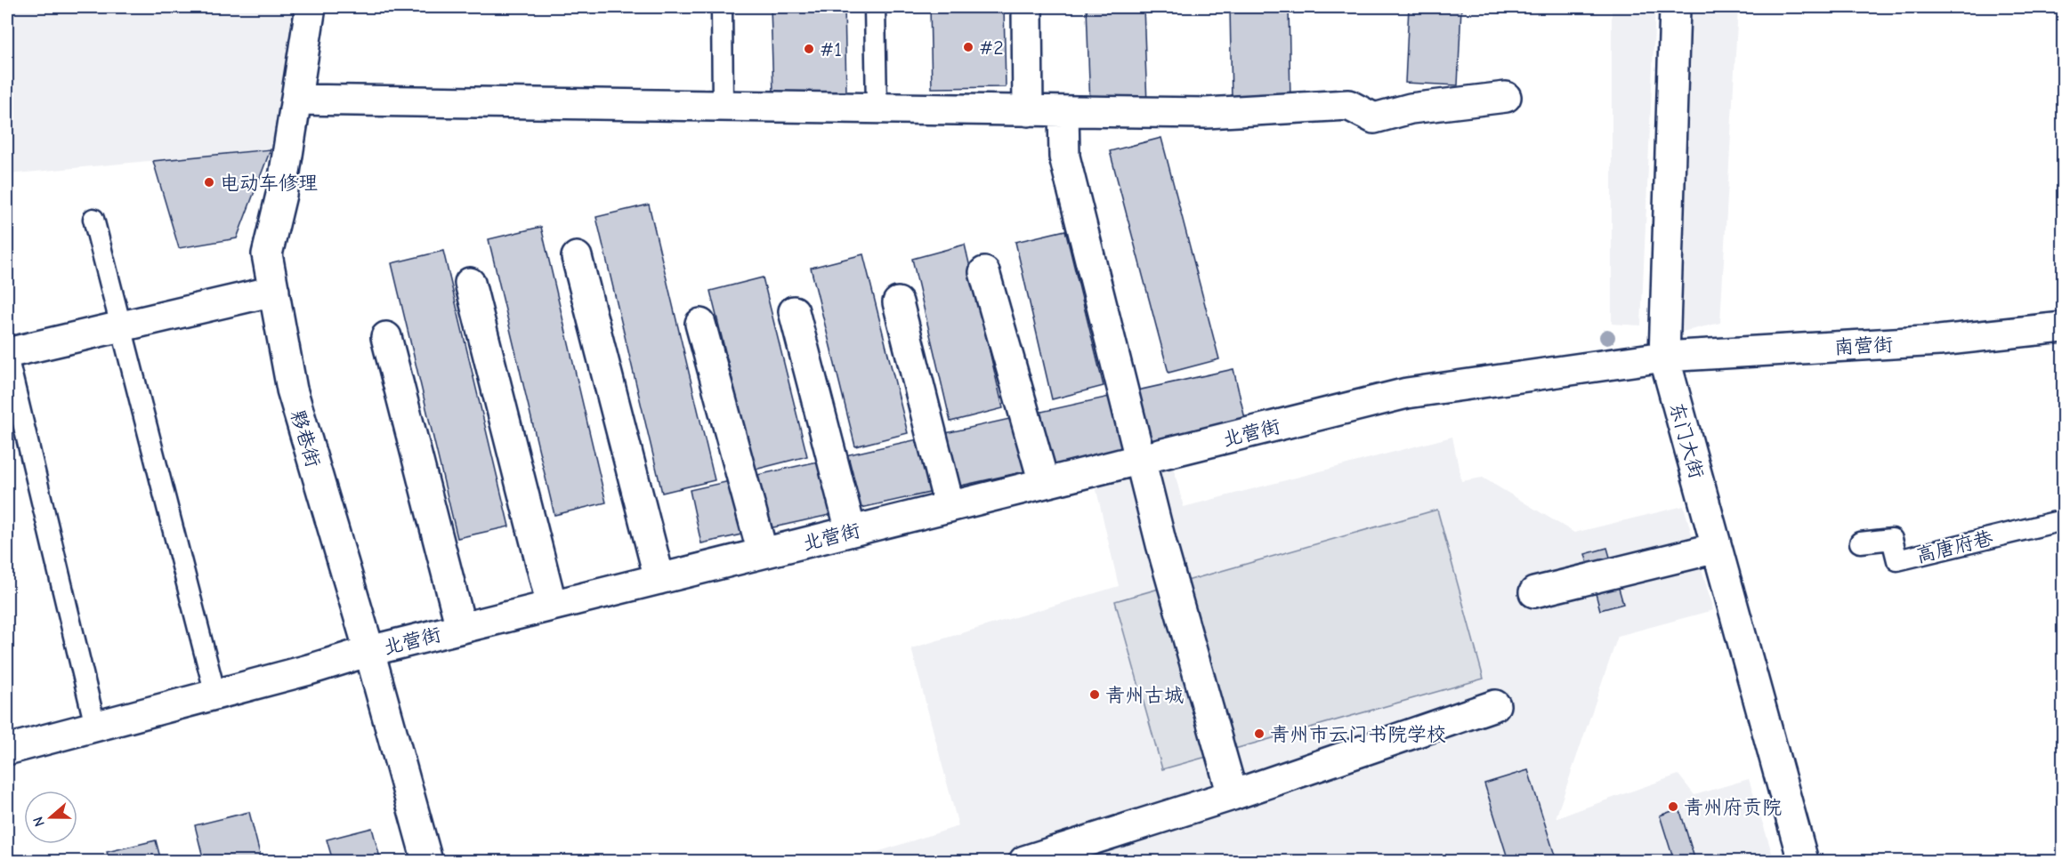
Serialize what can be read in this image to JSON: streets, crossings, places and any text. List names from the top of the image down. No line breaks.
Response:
{"streets":{"street":["南营街","北营街","夥巷街","东门大街"],"lane":["高唐府巷"]},"crossings":[["南营街","北营街"],["南营街","东门大街"],["北营街","夥巷街"],["北营街","东门大街"]],"places":["#2","#1","电动车修理","青州古城","青州市云门书院学校","青州府贡院"],"north":"left"}
